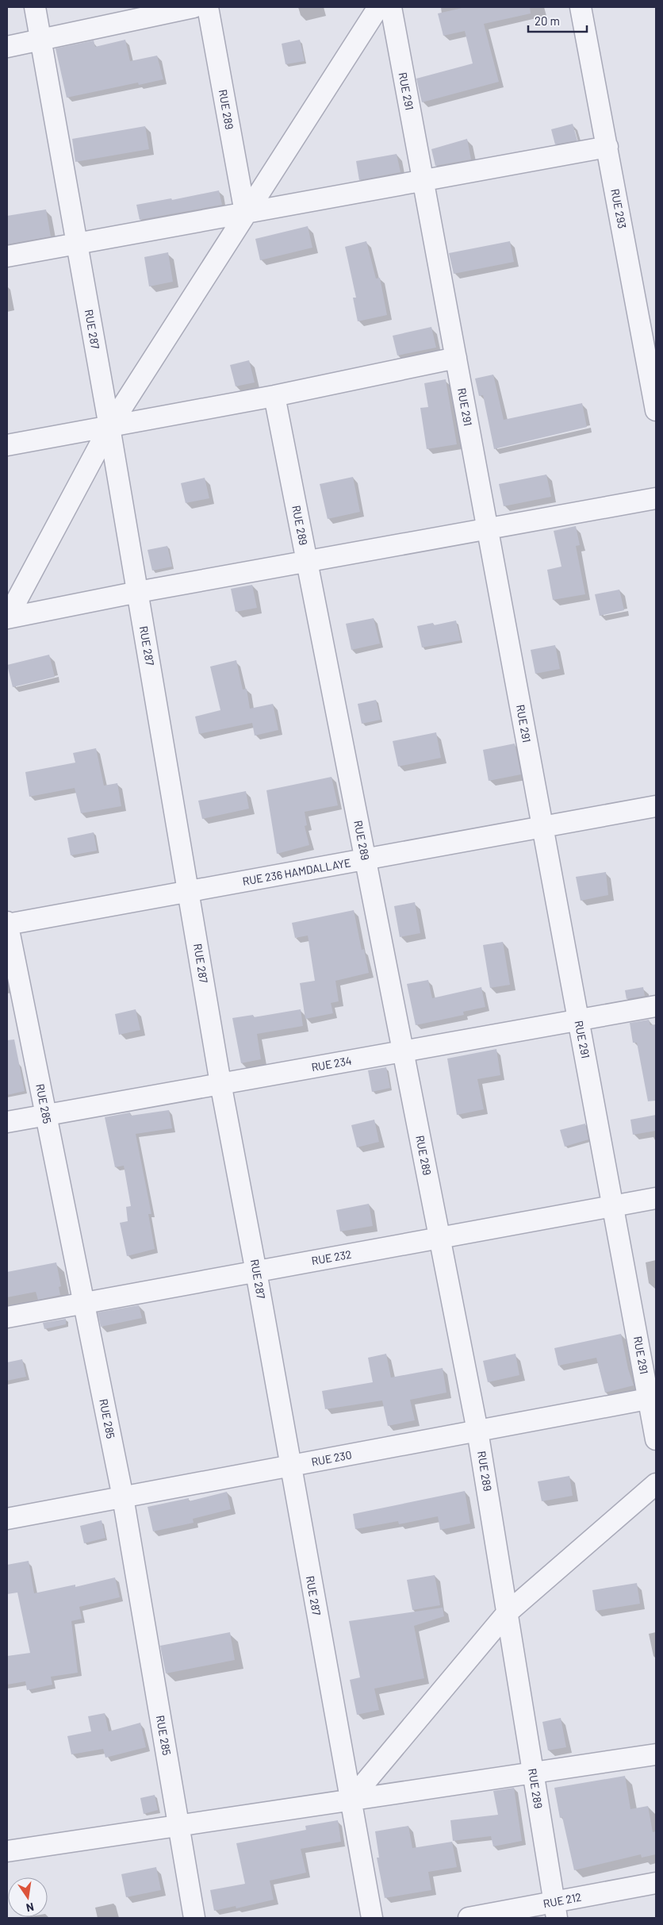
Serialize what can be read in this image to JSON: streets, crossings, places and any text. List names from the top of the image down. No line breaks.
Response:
{"streets":{"street":["RUE 291","RUE 289","RUE 293","RUE 287","RUE 236 HAMDALLAYE","RUE 234","RUE 285","RUE 232","RUE 230","RUE 212"]},"crossings":[["RUE 291","RUE 236 HAMDALLAYE"],["RUE 291","RUE 234"],["RUE 291","RUE 232"],["RUE 291","RUE 230"],["RUE 289","RUE 236 HAMDALLAYE"],["RUE 289","RUE 234"],["RUE 289","RUE 232"],["RUE 289","RUE 230"],["RUE 289","RUE 212"],["RUE 287","RUE 236 HAMDALLAYE"],["RUE 287","RUE 234"],["RUE 287","RUE 232"],["RUE 287","RUE 230"],["RUE 236 HAMDALLAYE","RUE 285"],["RUE 234","RUE 285"],["RUE 285","RUE 232"],["RUE 285","RUE 230"]],"scale_bar":"20 m","north":"bottom"}
